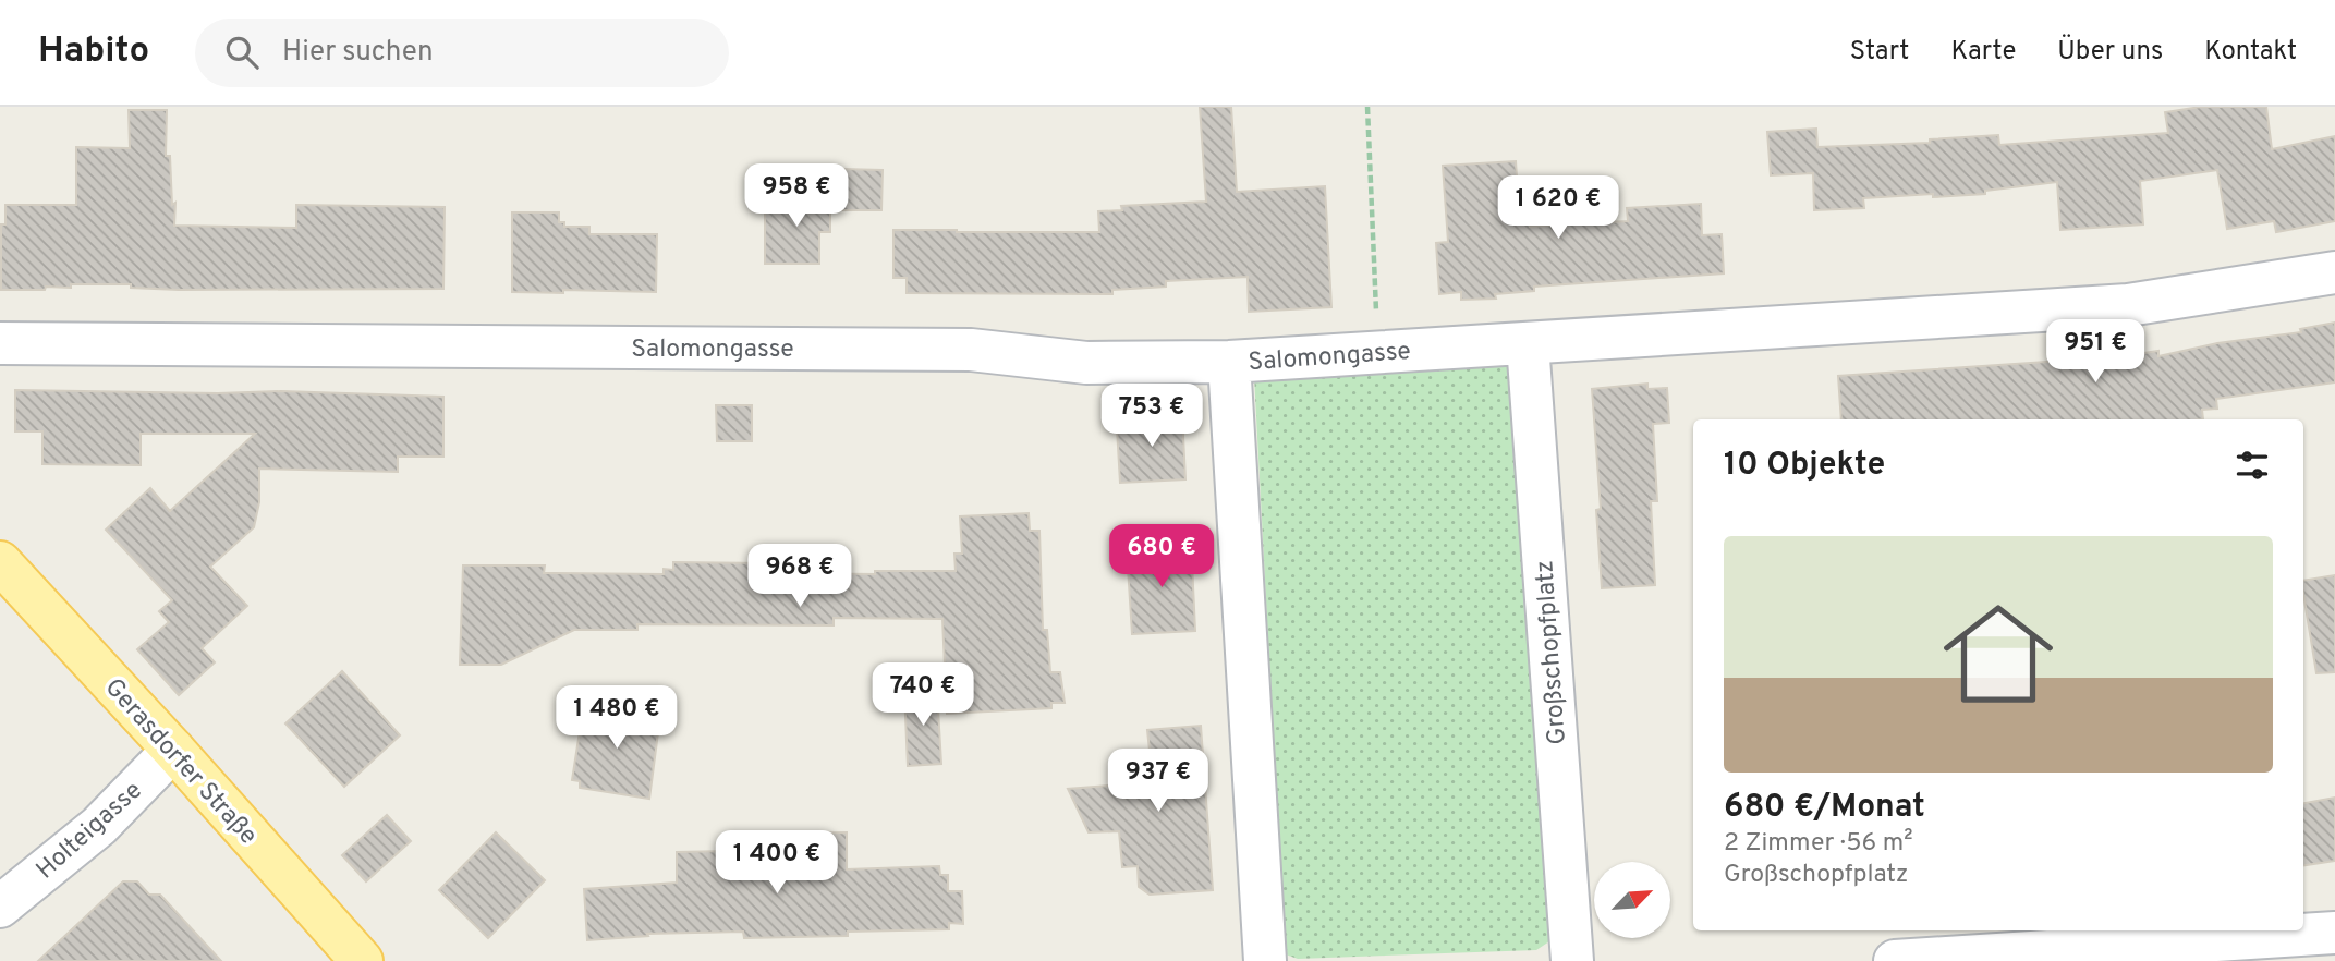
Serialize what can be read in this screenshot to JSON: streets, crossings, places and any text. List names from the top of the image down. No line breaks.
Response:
{"streets":{"main road":["Gerasdorfer Straße"],"street":["Salomongasse","Großschopfplatz","Holteigasse"]},"crossings":[["Salomongasse","Großschopfplatz"],["Gerasdorfer Straße","Holteigasse"]],"north":"top right","page":{"header":"Habito","search":"Hier suchen","nav":["Start","Karte","Über uns","Kontakt"],"price":["958 €","1 620 €","951 €","753 €","680 €","968 €","740 €","1 480 €","937 €","1 400 €"],"heading":"10 Objekte","list":[{"name":"680 €/Monat","note":"2 Zimmer · 56 m² · Großschopfplatz"}]}}
